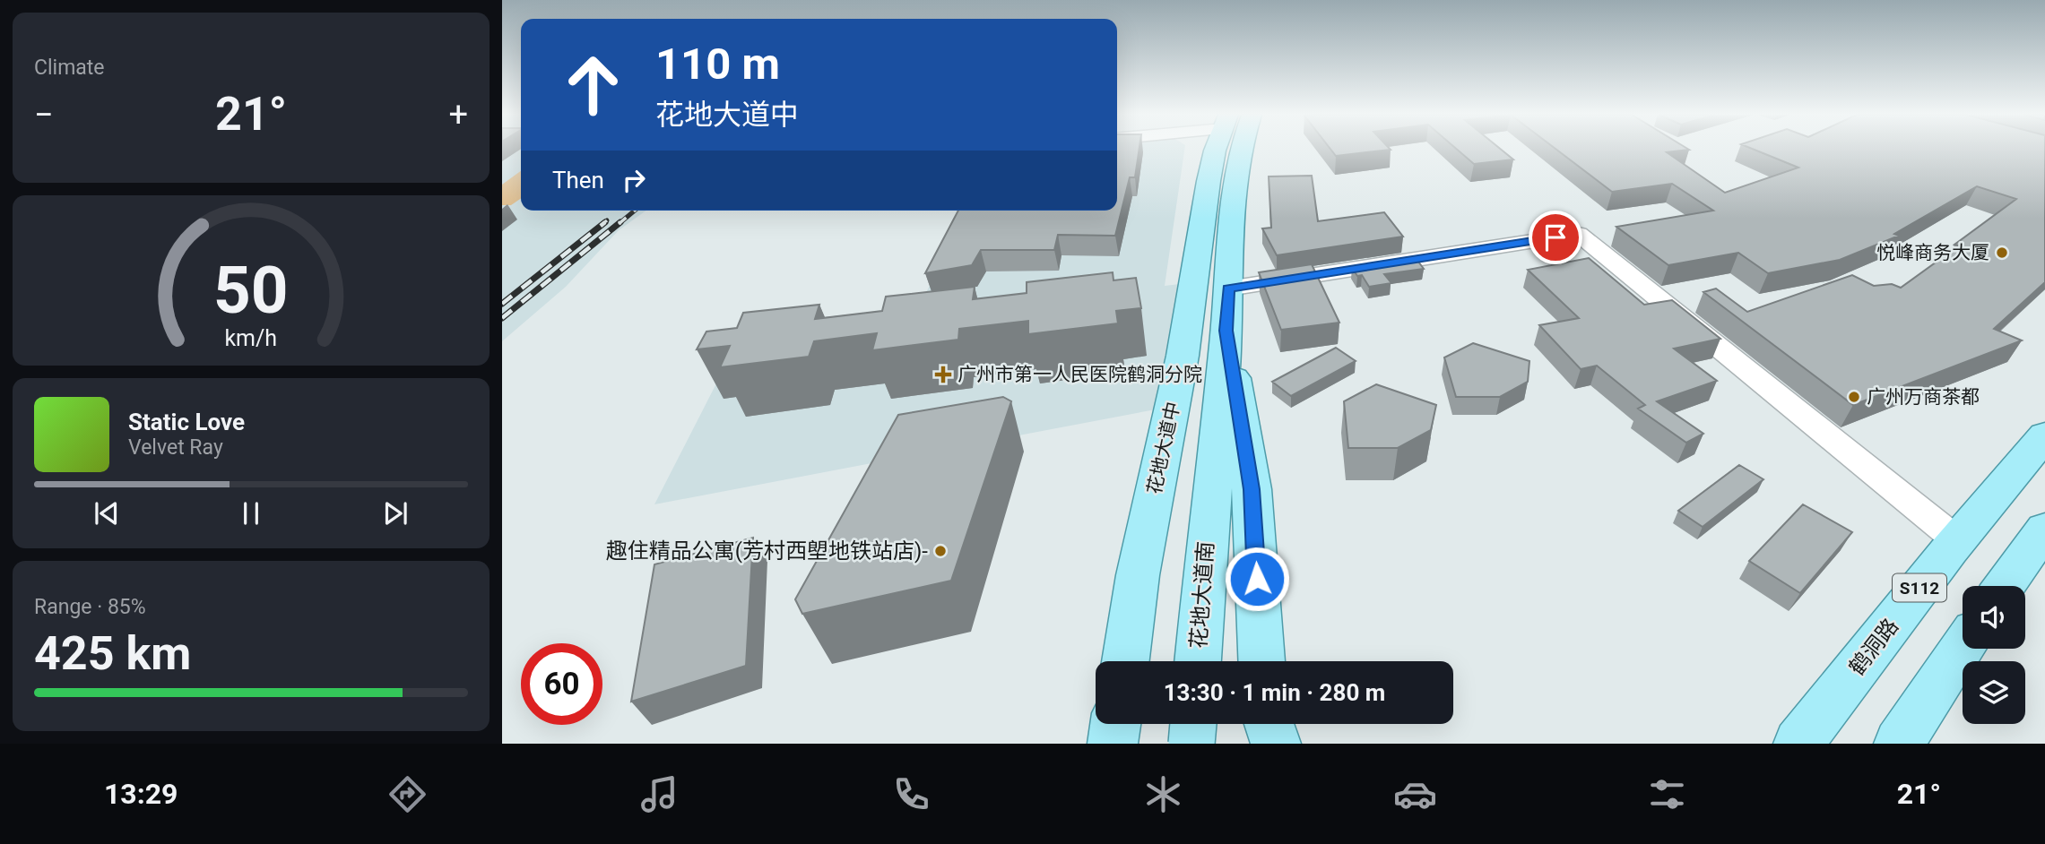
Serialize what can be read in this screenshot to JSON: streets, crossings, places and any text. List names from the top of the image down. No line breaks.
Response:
{"streets":{"main road":["花地大道中","S112","花地大道南","鹤洞路"]},"places":{"other":["悦峰商务大厦","广州万商茶都","趣住精品公寓(芳村西塱地铁站店)-"],"health":["广州市第一人民医院鹤洞分院"]},"page":{"tile":["Climate",["Range · 85%","425 km"]],"turn":["110 m","花地大道中"],"heat":["−","21°","+"],"then":"Then","song":["Static Love","Velvet Ray"],"limit":"60","trip":"13:30 · 1 min · 280 m","tabs":["13:29","21°"],"gauge":["50","km/h"]}}
